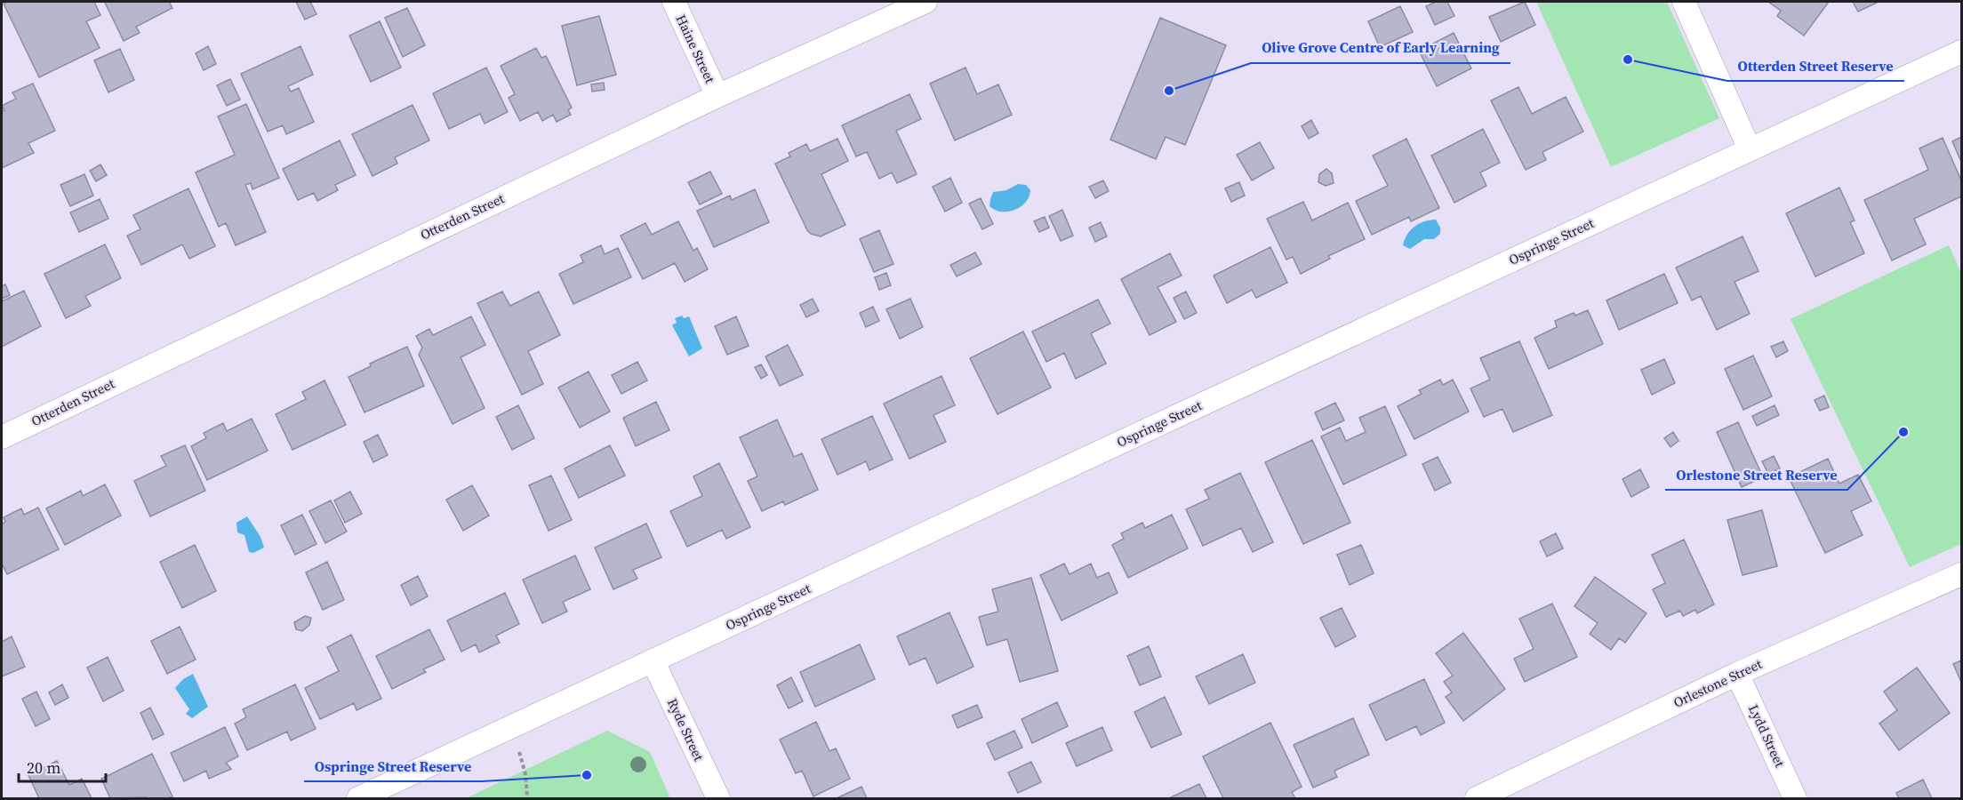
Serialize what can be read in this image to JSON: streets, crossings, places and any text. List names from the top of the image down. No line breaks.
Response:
{"streets":{"street":["Haine Street","Otterden Street","Ospringe Street","Orlestone Street","Ryde Street","Lydd Street"]},"crossings":[["Haine Street","Otterden Street"],["Ospringe Street","Ryde Street"],["Orlestone Street","Lydd Street"]],"places":["Otterden Street Reserve","Olive Grove Centre of Early Learning","Orlestone Street Reserve","Ospringe Street Reserve"],"scale_bar":"20 m"}
